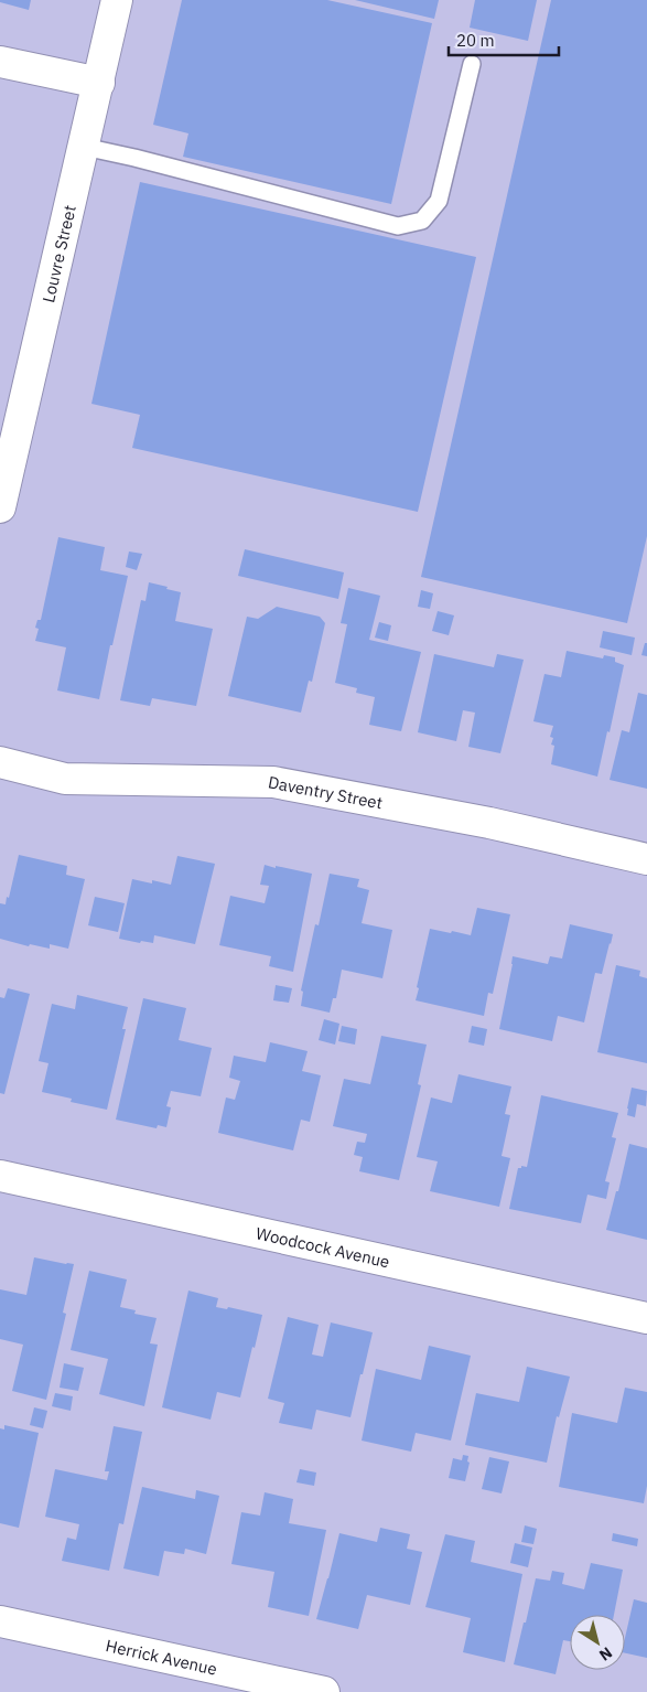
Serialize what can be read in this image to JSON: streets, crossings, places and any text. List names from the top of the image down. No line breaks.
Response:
{"streets":{"street":["Louvre Street","Daventry Street","Woodcock Avenue","Herrick Avenue"]},"scale_bar":"20 m","north":"bottom right"}
